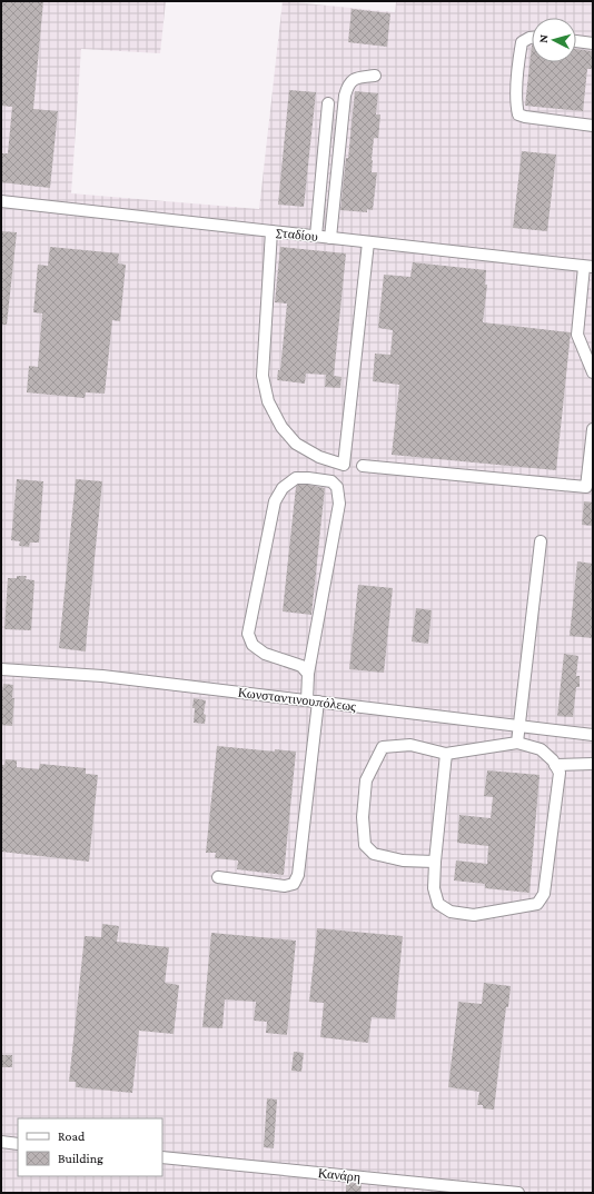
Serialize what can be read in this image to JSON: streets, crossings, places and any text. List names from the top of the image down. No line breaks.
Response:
{"streets":{"street":["Σταδίου","Κωνσταντινουπόλεως","Κανάρη"]},"legend":["Road","Building"],"north":"left"}
